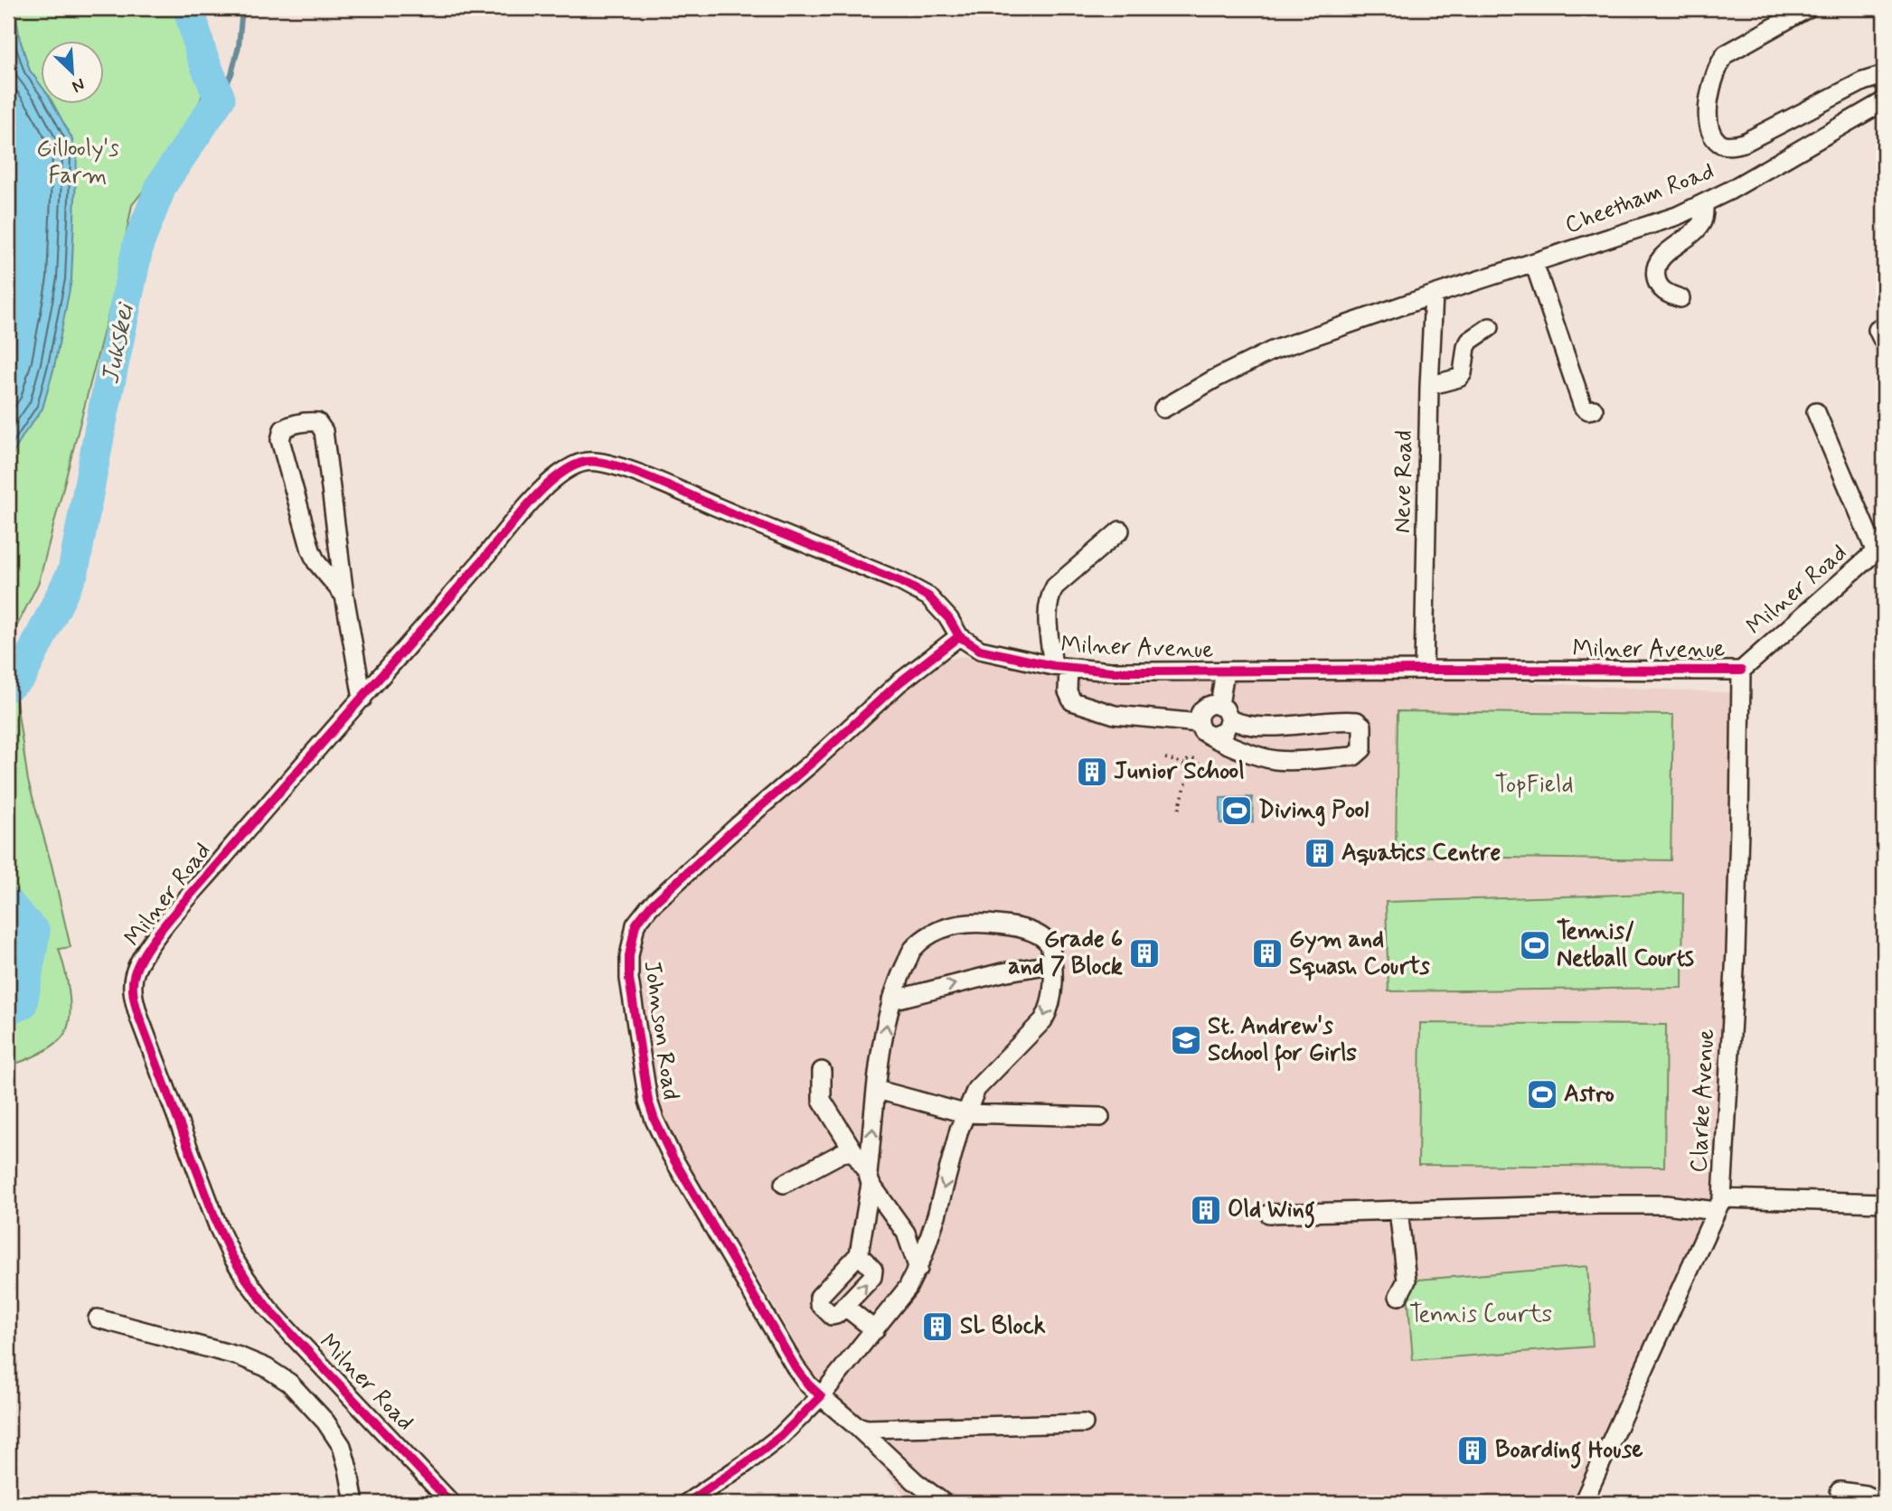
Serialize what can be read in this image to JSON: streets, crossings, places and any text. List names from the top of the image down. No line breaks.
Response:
{"streets":{"street":["Cheetham Road","Neve Road","Milner Road","Milner Avenue","Johnson Road","Clarke Avenue"]},"crossings":[["Cheetham Road","Neve Road"],["Neve Road","Milner Avenue"],["Milner Road","Milner Avenue"],["Milner Road","Clarke Avenue"],["Milner Avenue","Johnson Road"],["Milner Avenue","Clarke Avenue"]],"water":["Jukskei"],"parks":["Gillooly's Farm","TopField","Tennis Courts"],"places":{"building":["Junior School","Aquatics Centre","Grade 6 and 7 Block","Gym and Squash Courts","Old Wing","SL Block","Boarding House"],"sports":["Diving Pool","Tennis/ Netball Courts","Astro"],"school or university":["St. Andrew's School for Girls"]},"north":"bottom right"}
